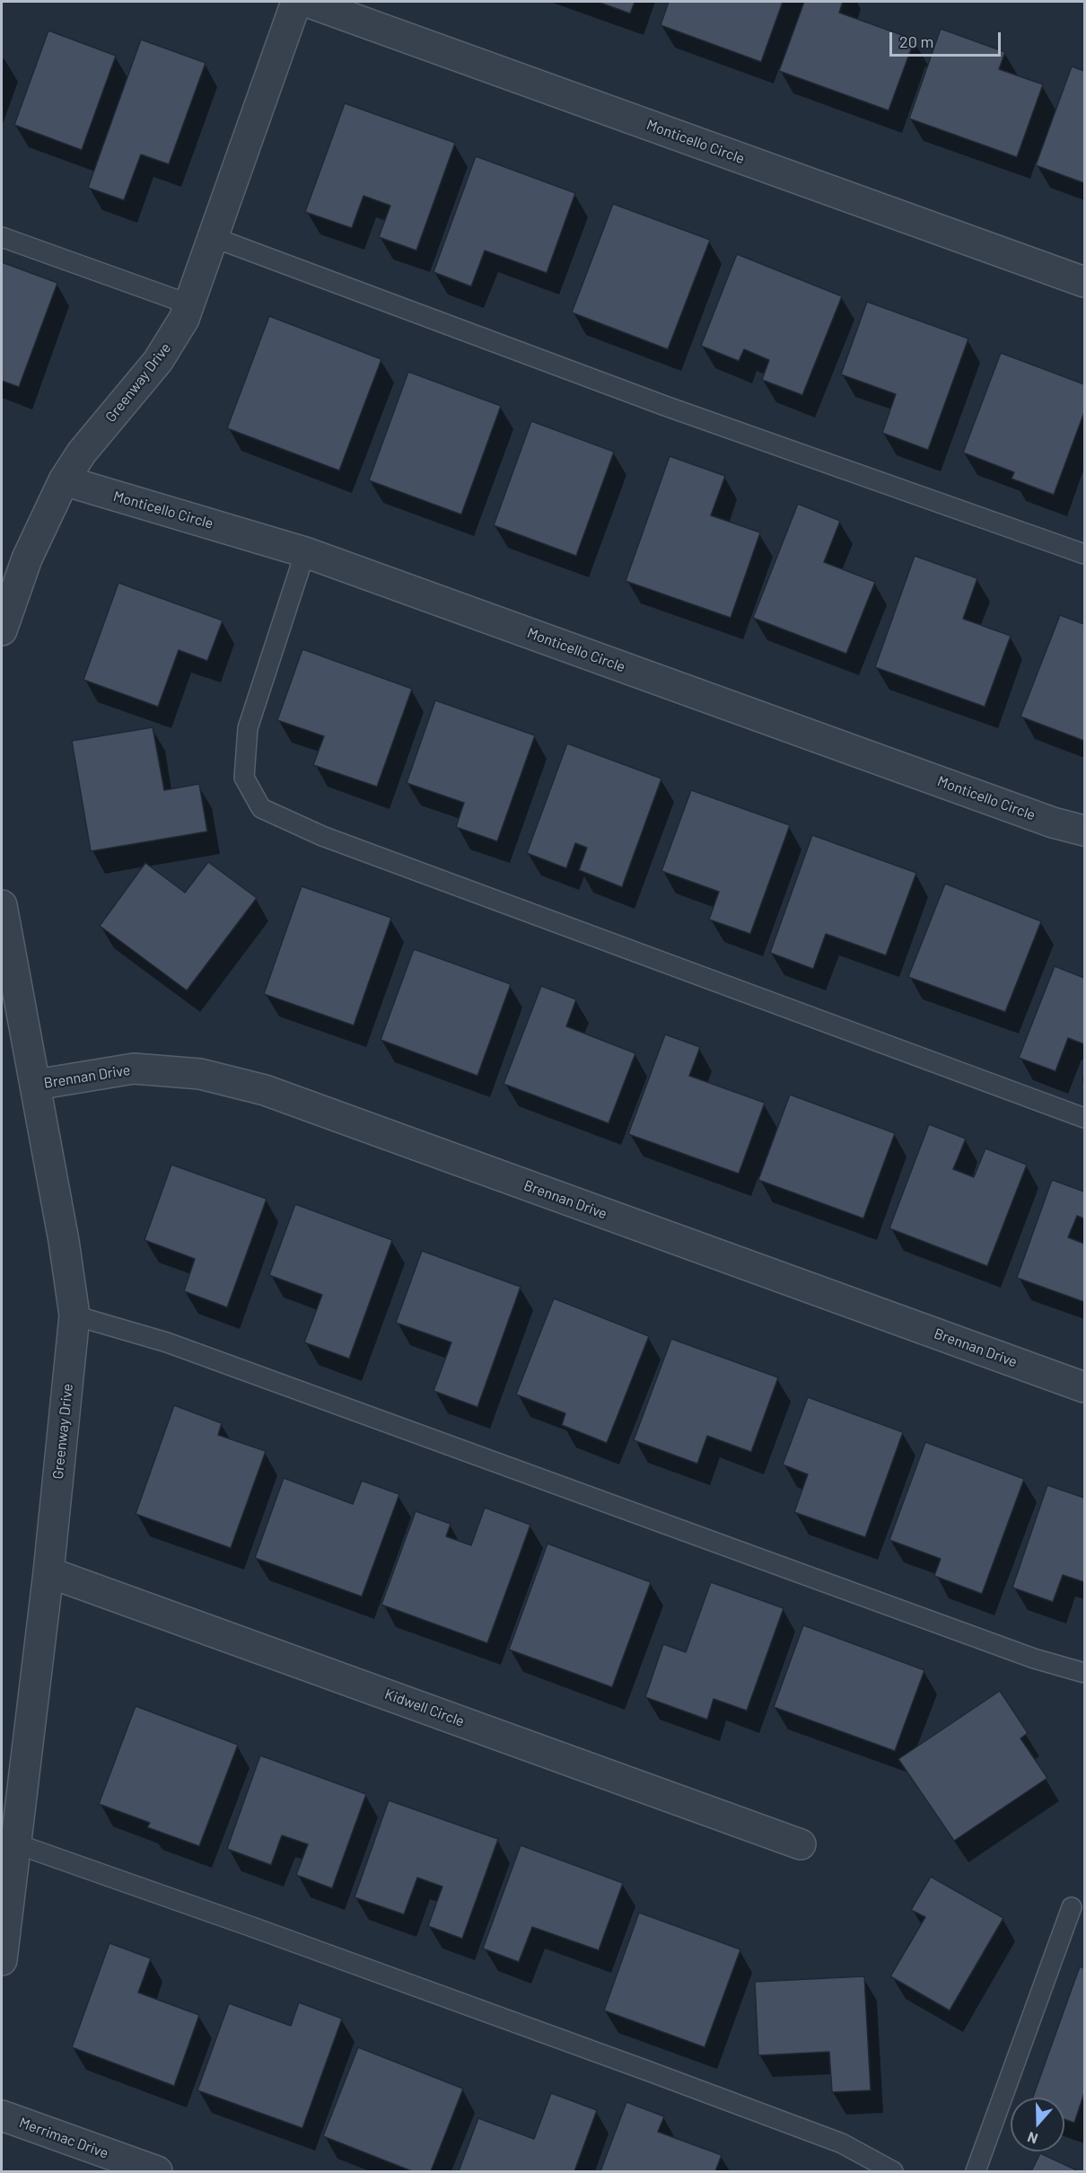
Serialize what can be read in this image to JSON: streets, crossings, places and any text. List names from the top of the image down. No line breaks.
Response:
{"streets":{"street":["Monticello Circle","Greenway Drive","Brennan Drive","Kidwell Circle","Merrimac Drive"]},"crossings":[["Monticello Circle","Greenway Drive"],["Greenway Drive","Brennan Drive"],["Greenway Drive","Kidwell Circle"]],"scale_bar":"20 m","north":"bottom"}
